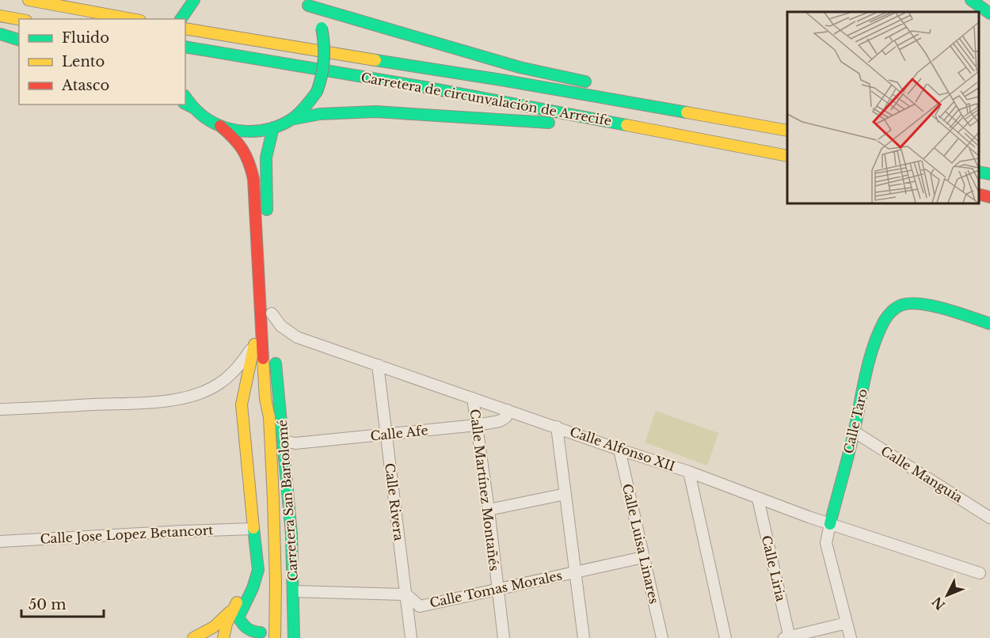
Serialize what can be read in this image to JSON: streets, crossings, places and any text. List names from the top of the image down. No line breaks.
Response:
{"streets":{"main road":["Carretera de circunvalación de Arrecife","Calle Taro","Carretera San Bartolomé"],"street":["Calle Afe","Calle Alfonso XII","Calle Manguia","Calle Martínez Montañés","Calle Rivera","Calle Jose Lopez Betancort","Calle Luisa Linares","Calle Liria","Calle Tomas Morales"]},"crossings":[["Calle Taro","Calle Alfonso XII"],["Calle Taro","Calle Manguia"],["Calle Afe","Calle Alfonso XII"],["Calle Afe","Calle Martínez Montañés"],["Calle Afe","Carretera San Bartolomé"],["Calle Afe","Calle Rivera"],["Calle Alfonso XII","Calle Martínez Montañés"],["Calle Alfonso XII","Carretera San Bartolomé"],["Calle Alfonso XII","Calle Rivera"],["Calle Alfonso XII","Calle Luisa Linares"],["Calle Alfonso XII","Calle Liria"],["Calle Martínez Montañés","Calle Tomas Morales"],["Carretera San Bartolomé","Calle Tomas Morales"],["Calle Rivera","Calle Tomas Morales"],["Calle Luisa Linares","Calle Tomas Morales"]],"legend":["Fluido","Lento","Atasco"],"scale_bar":"50 m","north":"bottom left"}
